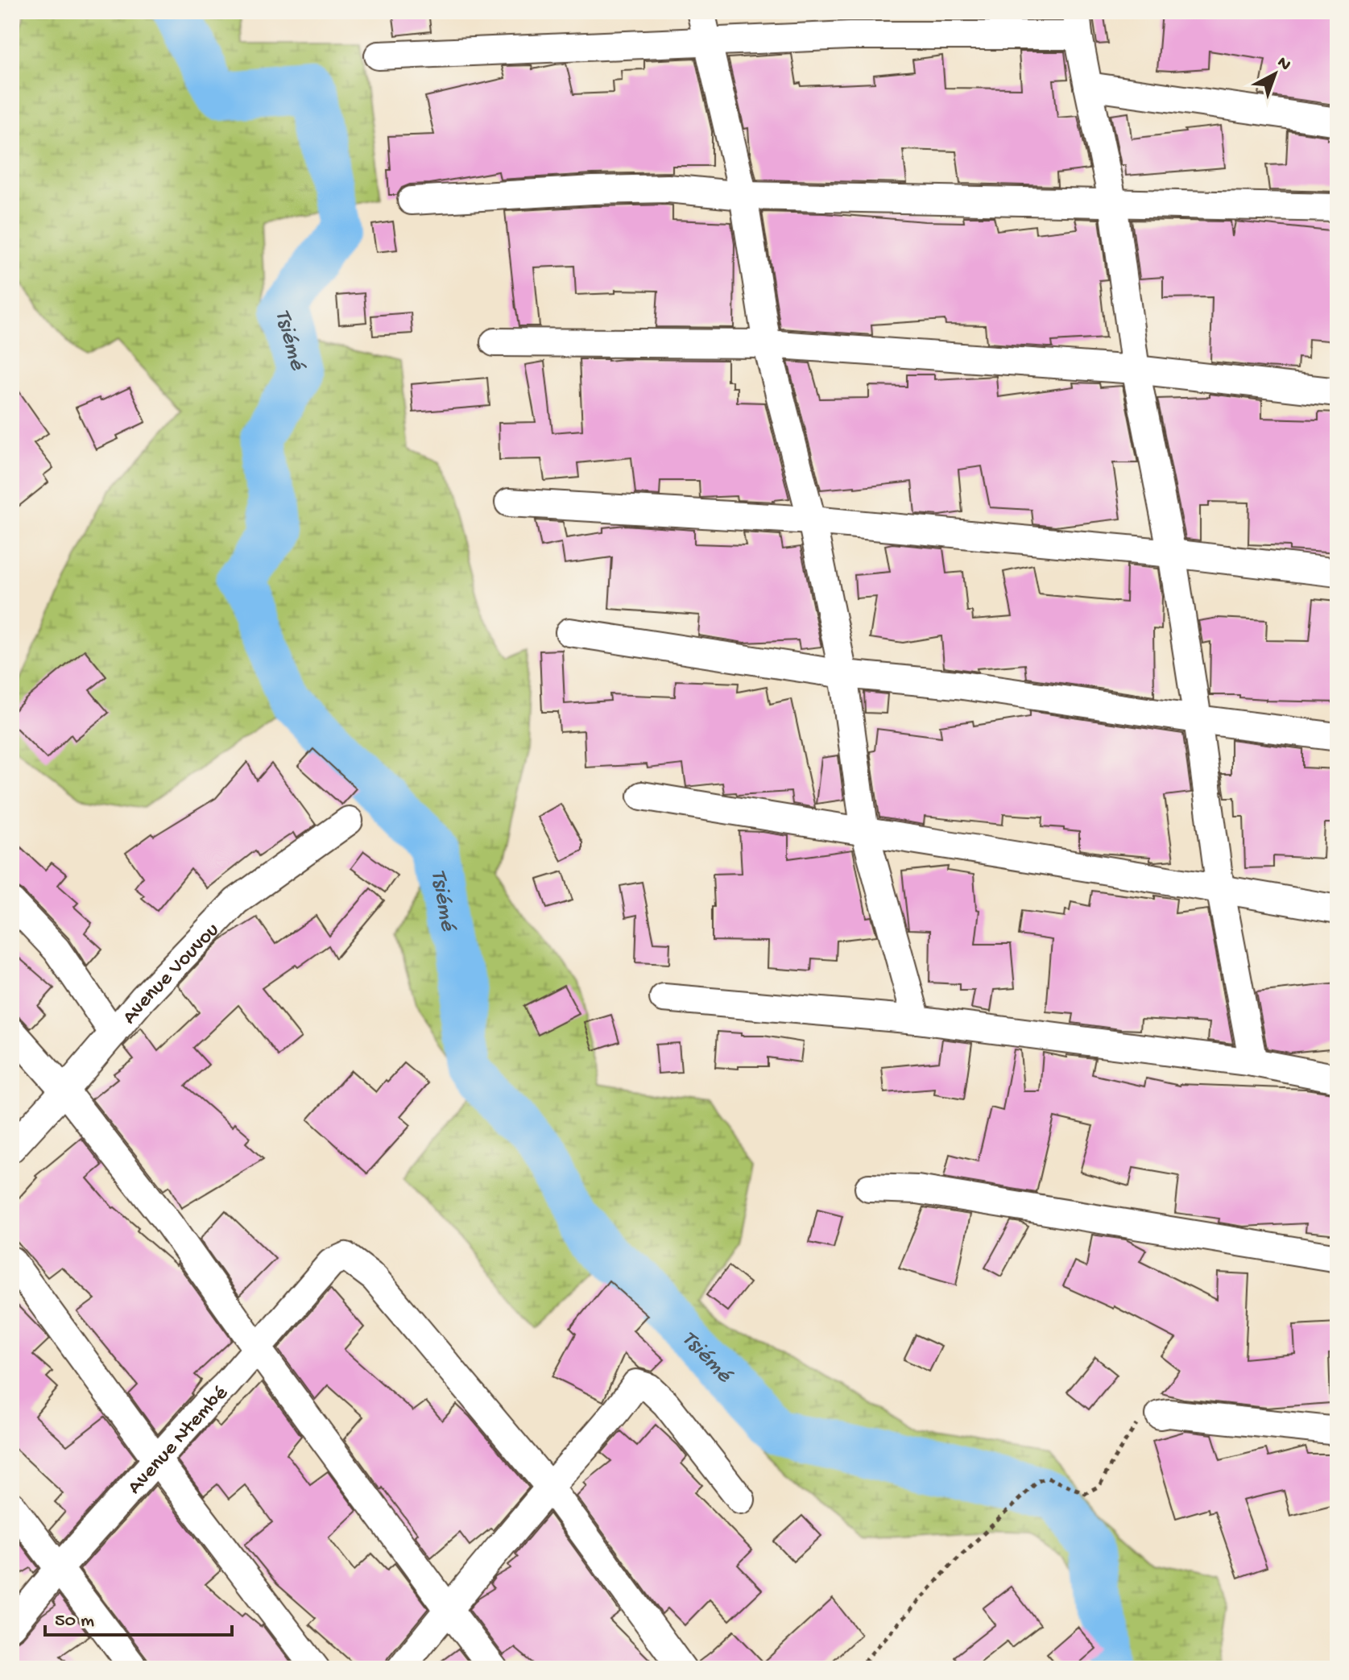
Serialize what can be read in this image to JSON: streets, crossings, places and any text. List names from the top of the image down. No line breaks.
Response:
{"streets":{"street":["Avenue Vouvou","Avenue Ntembé"]},"water":["Tsiémé"],"scale_bar":"50 m","north":"top right"}
